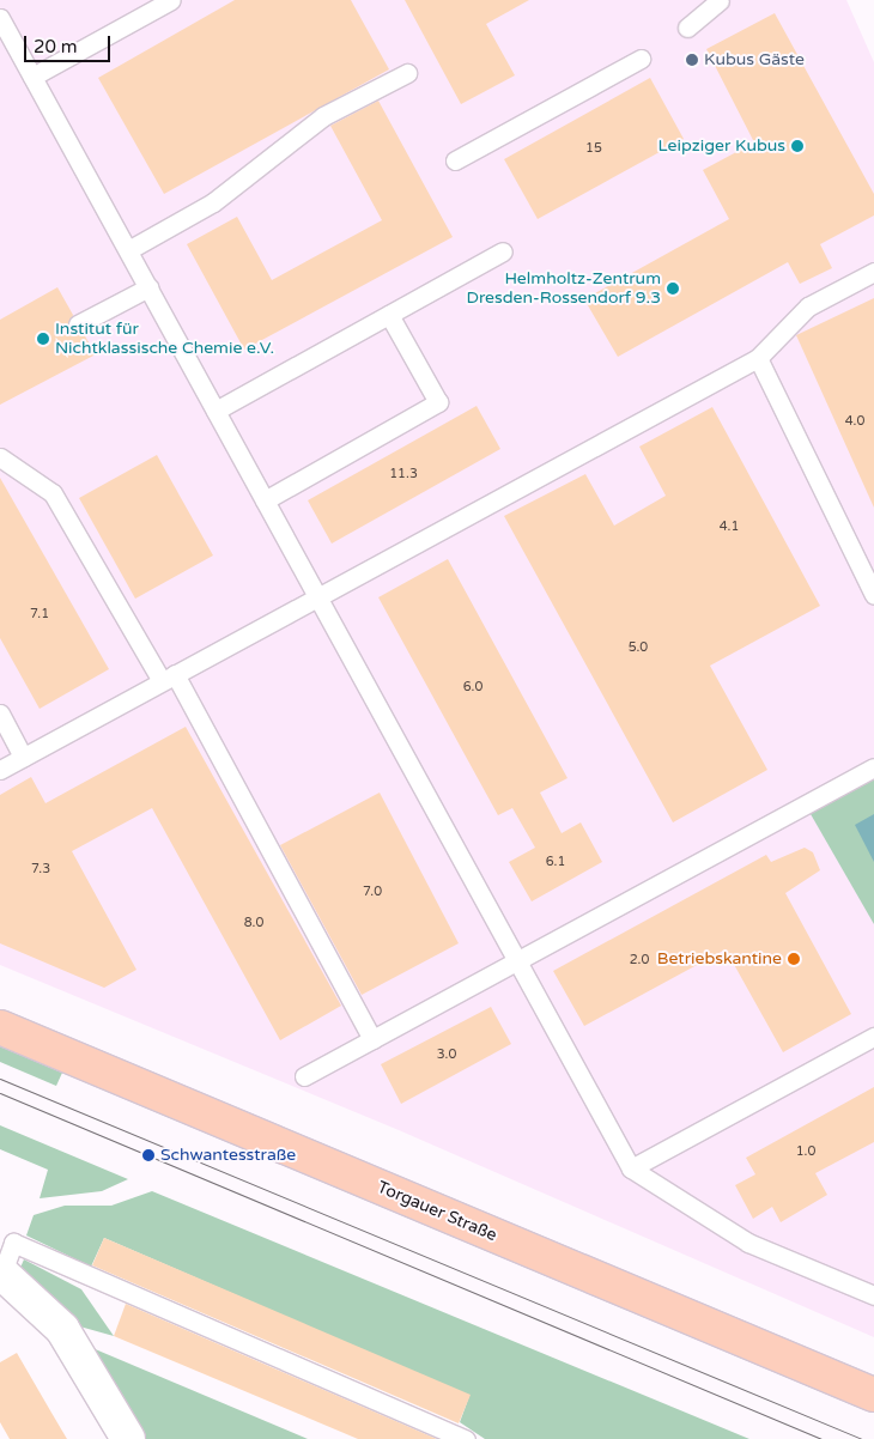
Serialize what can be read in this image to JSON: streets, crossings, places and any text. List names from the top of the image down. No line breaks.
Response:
{"streets":{"main road":["Torgauer Straße"]},"places":["Kubus Gäste","Leipziger Kubus","Helmholtz-Zentrum Dresden-Rossendorf 9.3","Institut für Nichtklassische Chemie e.V.","Betriebskantine","Schwantesstraße"],"house_numbers":["15","4.0","11.3","4.1","7.1","5.0","6.0","6.1","7.3","7.0","8.0","2.0","3.0","1.0"],"scale_bar":"20 m"}
